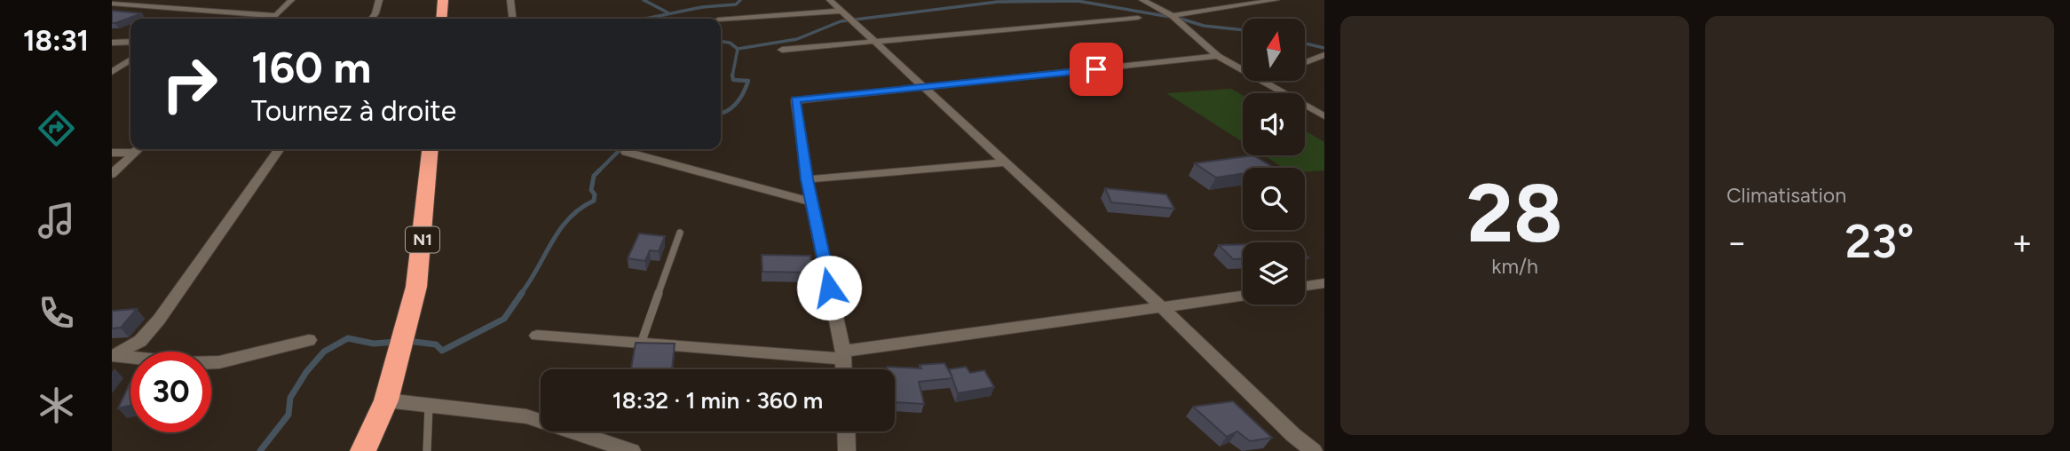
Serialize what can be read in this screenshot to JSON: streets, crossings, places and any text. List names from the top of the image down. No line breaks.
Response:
{"streets":{"highway":["N1"]},"north":"top","page":{"tabs":"18:31","tile":[["28","km/h"],"Climatisation"],"turn":["160 m","Tournez à droite"],"heat":["−","23°","+"],"limit":"30","trip":"18:32 · 1 min · 360 m"}}
